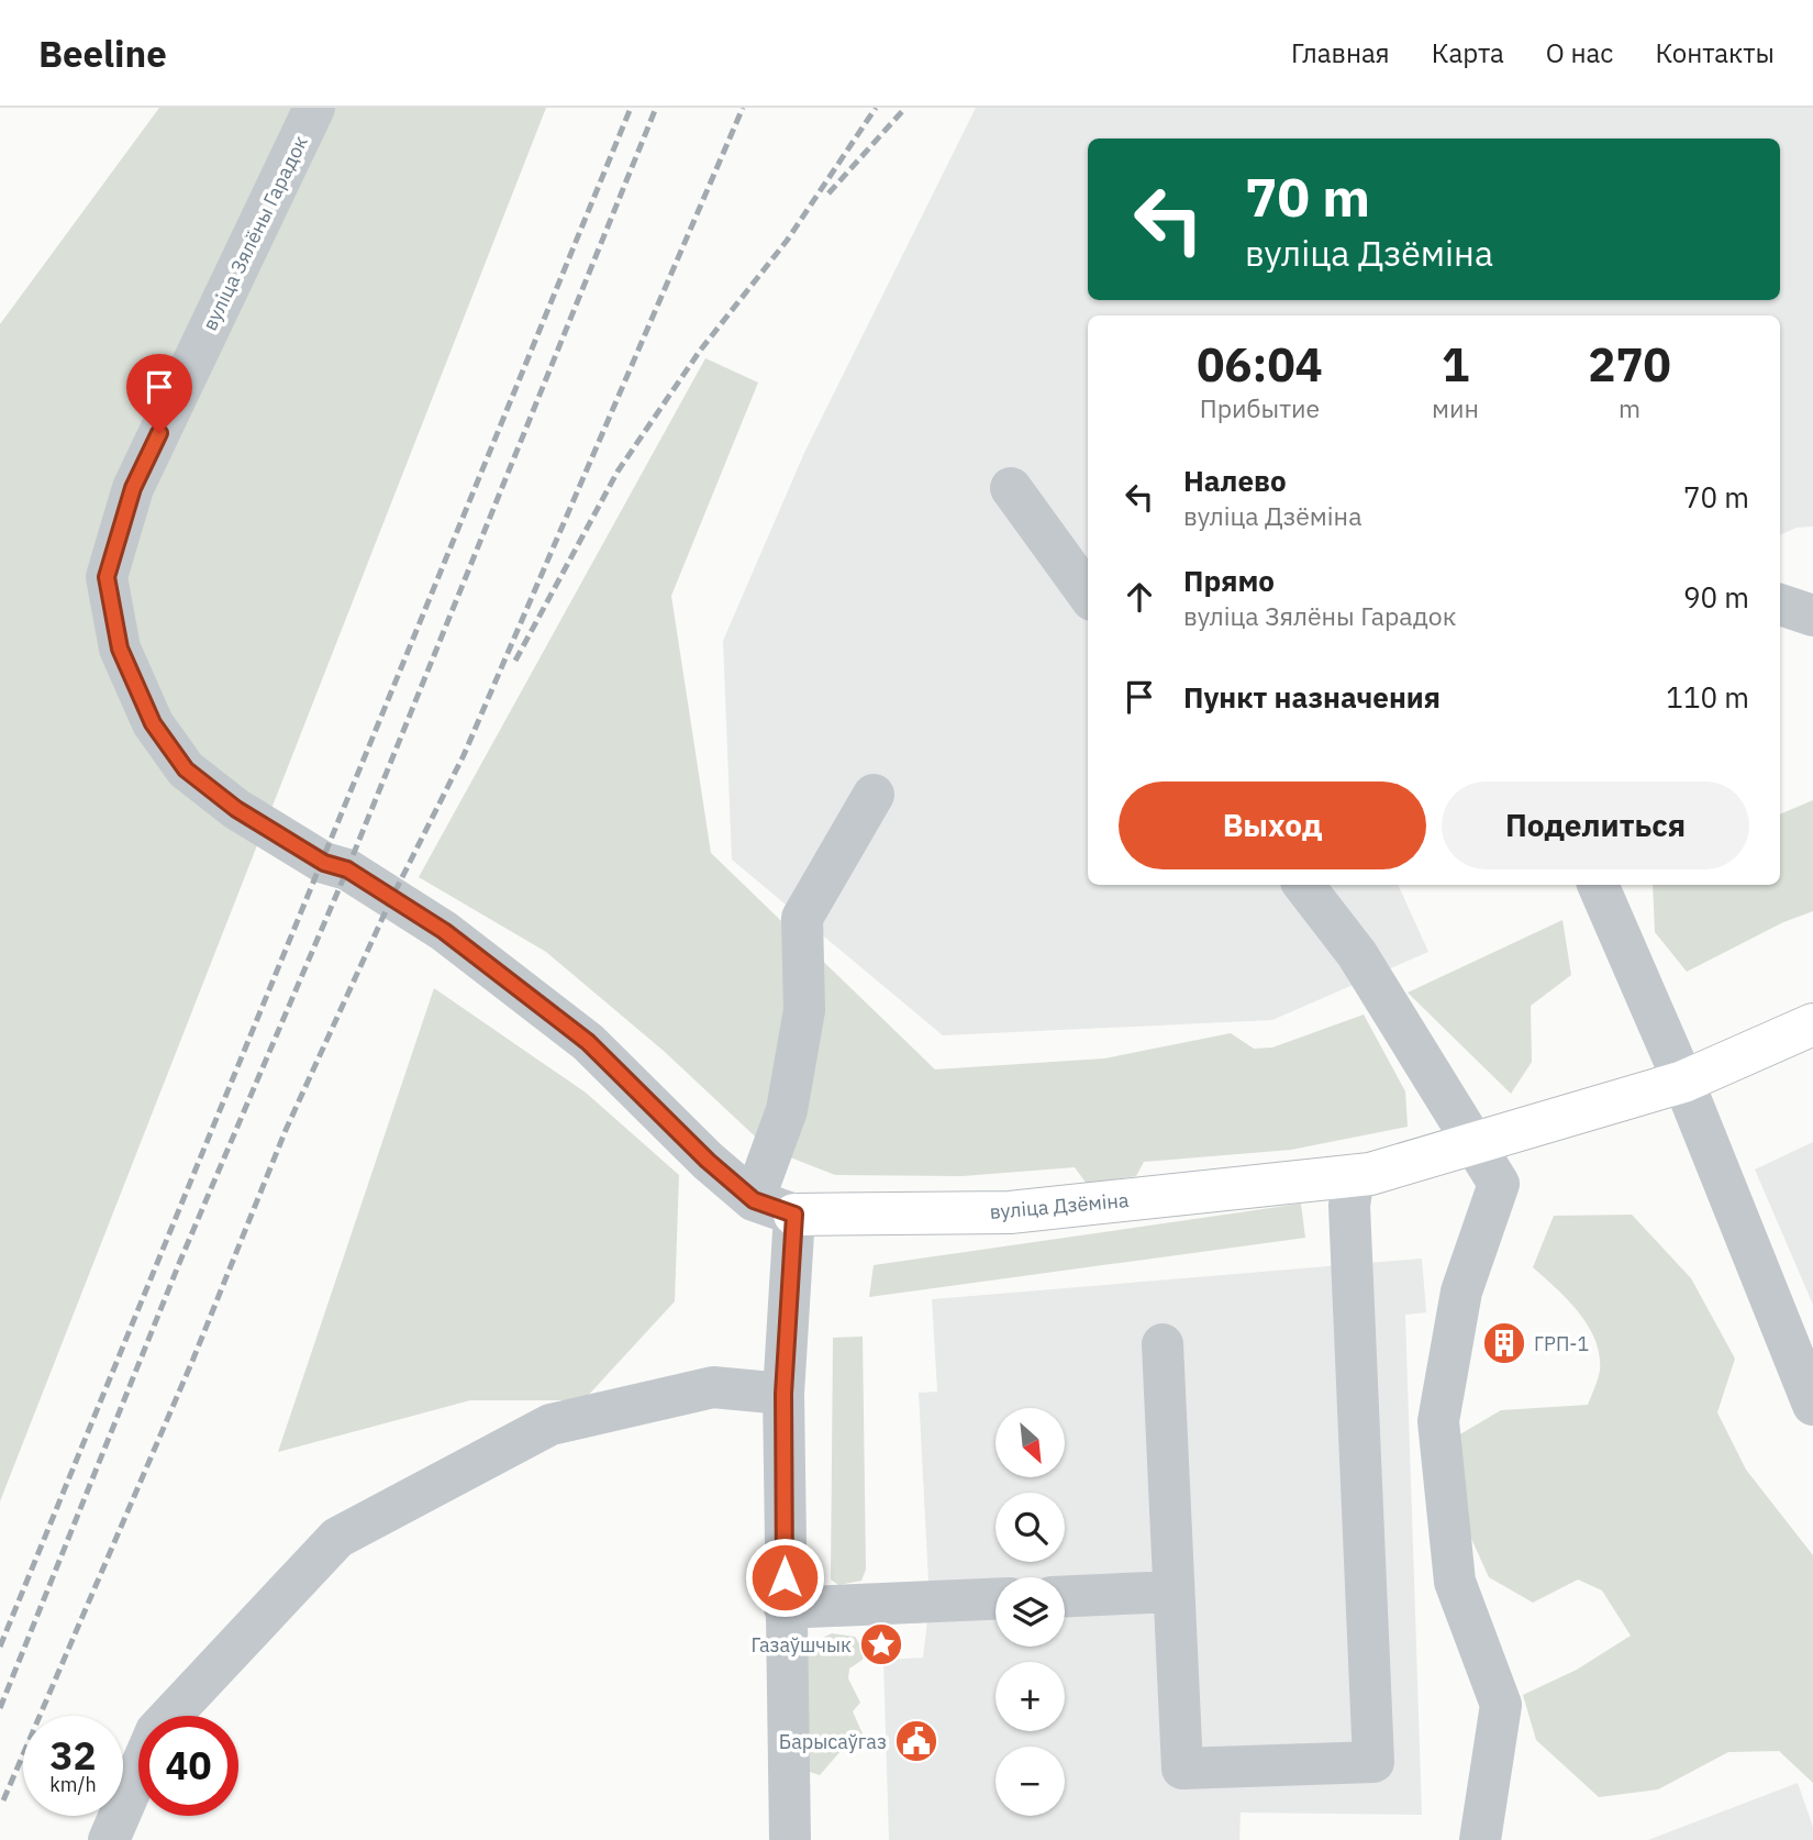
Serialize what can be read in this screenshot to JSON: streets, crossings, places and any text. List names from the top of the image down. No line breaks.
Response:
{"streets":{"main road":["вуліца Дзёміна"],"street":["вуліца Зялёны Гарадок"]},"crossings":[["вуліца Зялёны Гарадок","вуліца Дзёміна"]],"places":{"building":["ГРП-1"],"place":["Газаўшчык"],"public building":["Барысаўгаз"]},"north":"bottom right","page":{"header":"Beeline","nav":["Главная","Карта","О нас","Контакты"],"turn":["70 m","вуліца Дзёміна"],"eta":["06:04","Прибытие","1","мин","270","m"],"list":[{"name":"Налево","note":"вуліца Дзёміна","value":"70 m"},{"name":"Прямо","note":"вуліца Зялёны Гарадок","value":"90 m"},{"name":"Пункт назначения","value":"110 m"}],"buttons":["Выход","Поделиться"],"map_buttons":["+","−"],"speed":"32 km/h","limit":"40"}}
